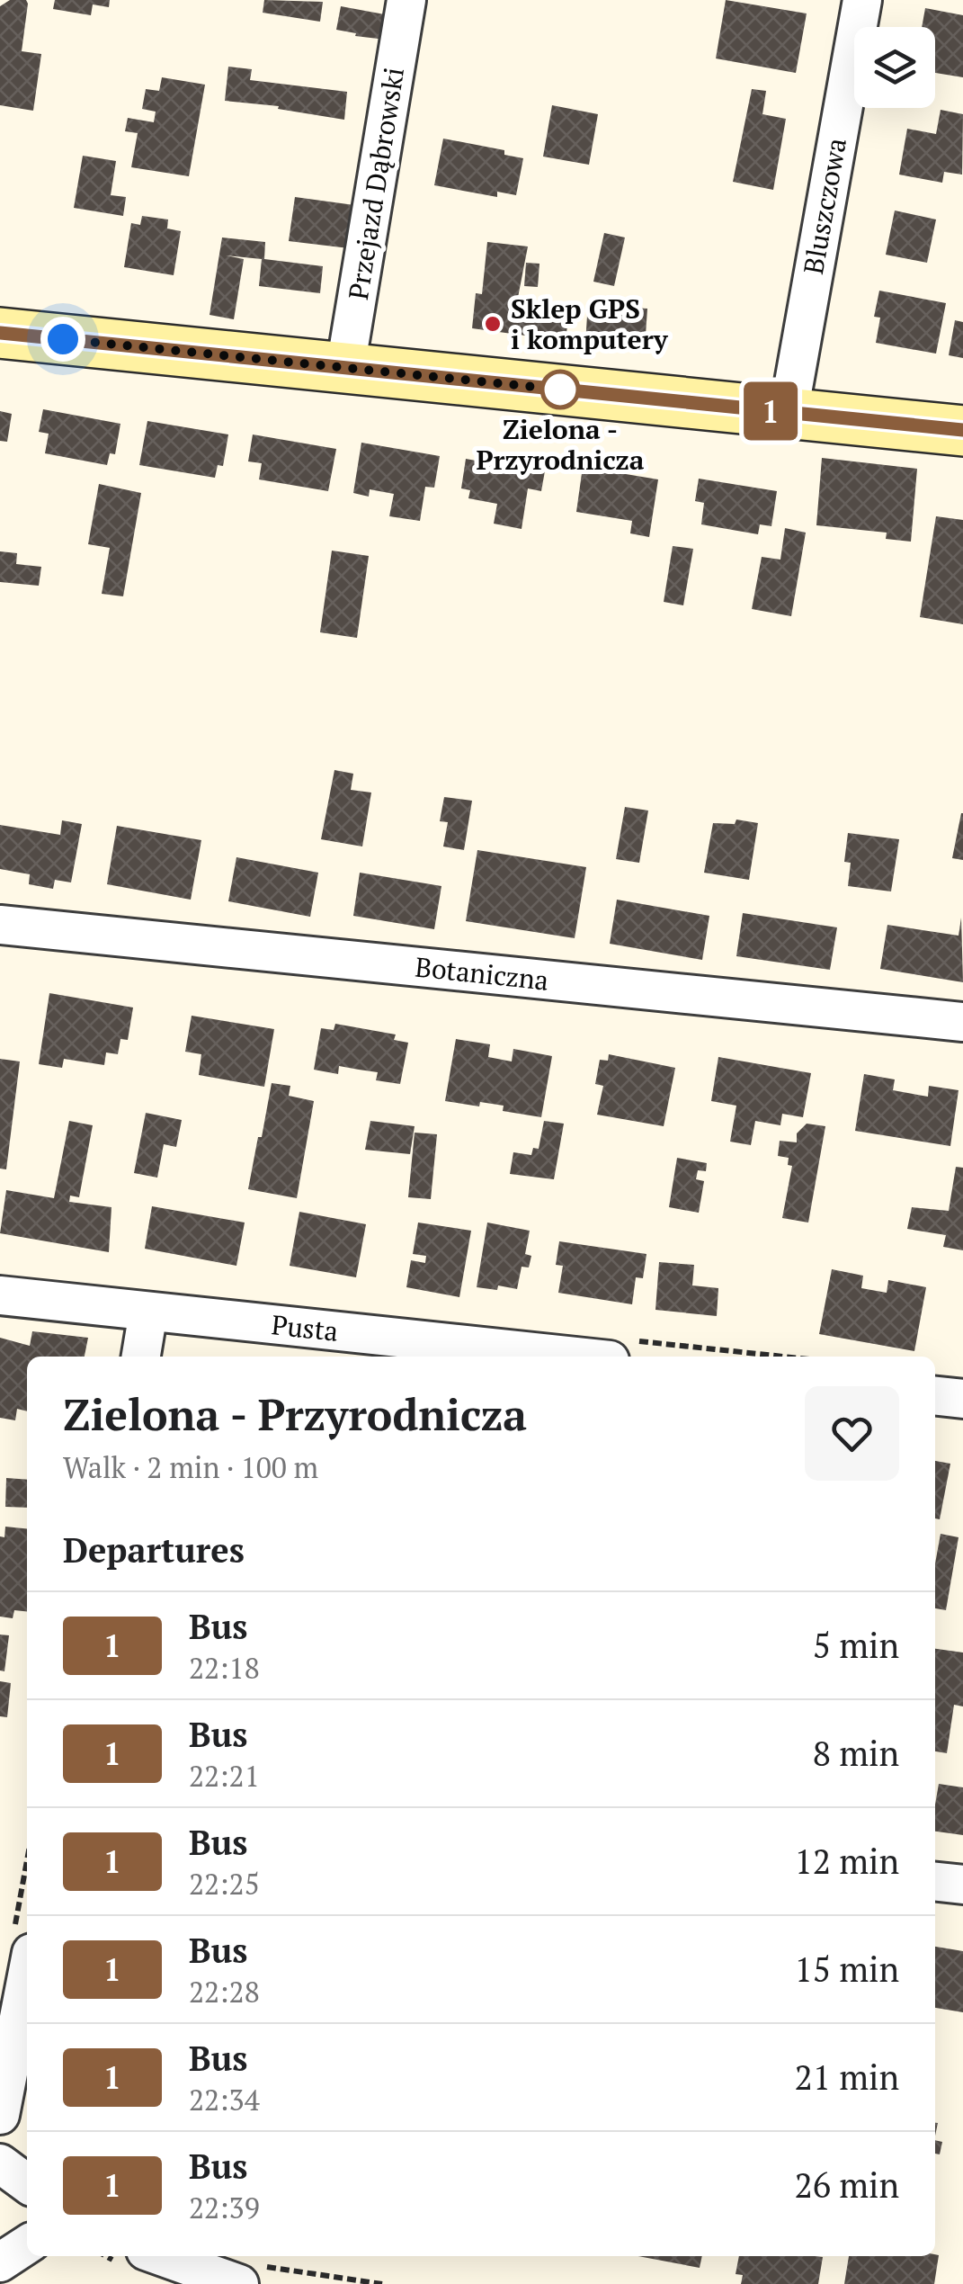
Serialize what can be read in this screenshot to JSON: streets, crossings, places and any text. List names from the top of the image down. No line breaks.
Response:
{"streets":{"street":["Przejazd Dąbrowski","Bluszczowa","Botaniczna","Pusta"]},"places":["Sklep GPS i komputery","Zielona - Przyrodnicza"],"lines":["bus line 1"],"page":{"on_map":"1","heading":[["Zielona - Przyrodnicza","Walk · 2 min · 100 m"],"Departures"],"list":[{"mark":"1","name":"Bus","note":"22:18","value":"5 min"},{"mark":"1","name":"Bus","note":"22:21","value":"8 min"},{"mark":"1","name":"Bus","note":"22:25","value":"12 min"},{"mark":"1","name":"Bus","note":"22:28","value":"15 min"},{"mark":"1","name":"Bus","note":"22:34","value":"21 min"},{"mark":"1","name":"Bus","note":"22:39","value":"26 min"}]}}
